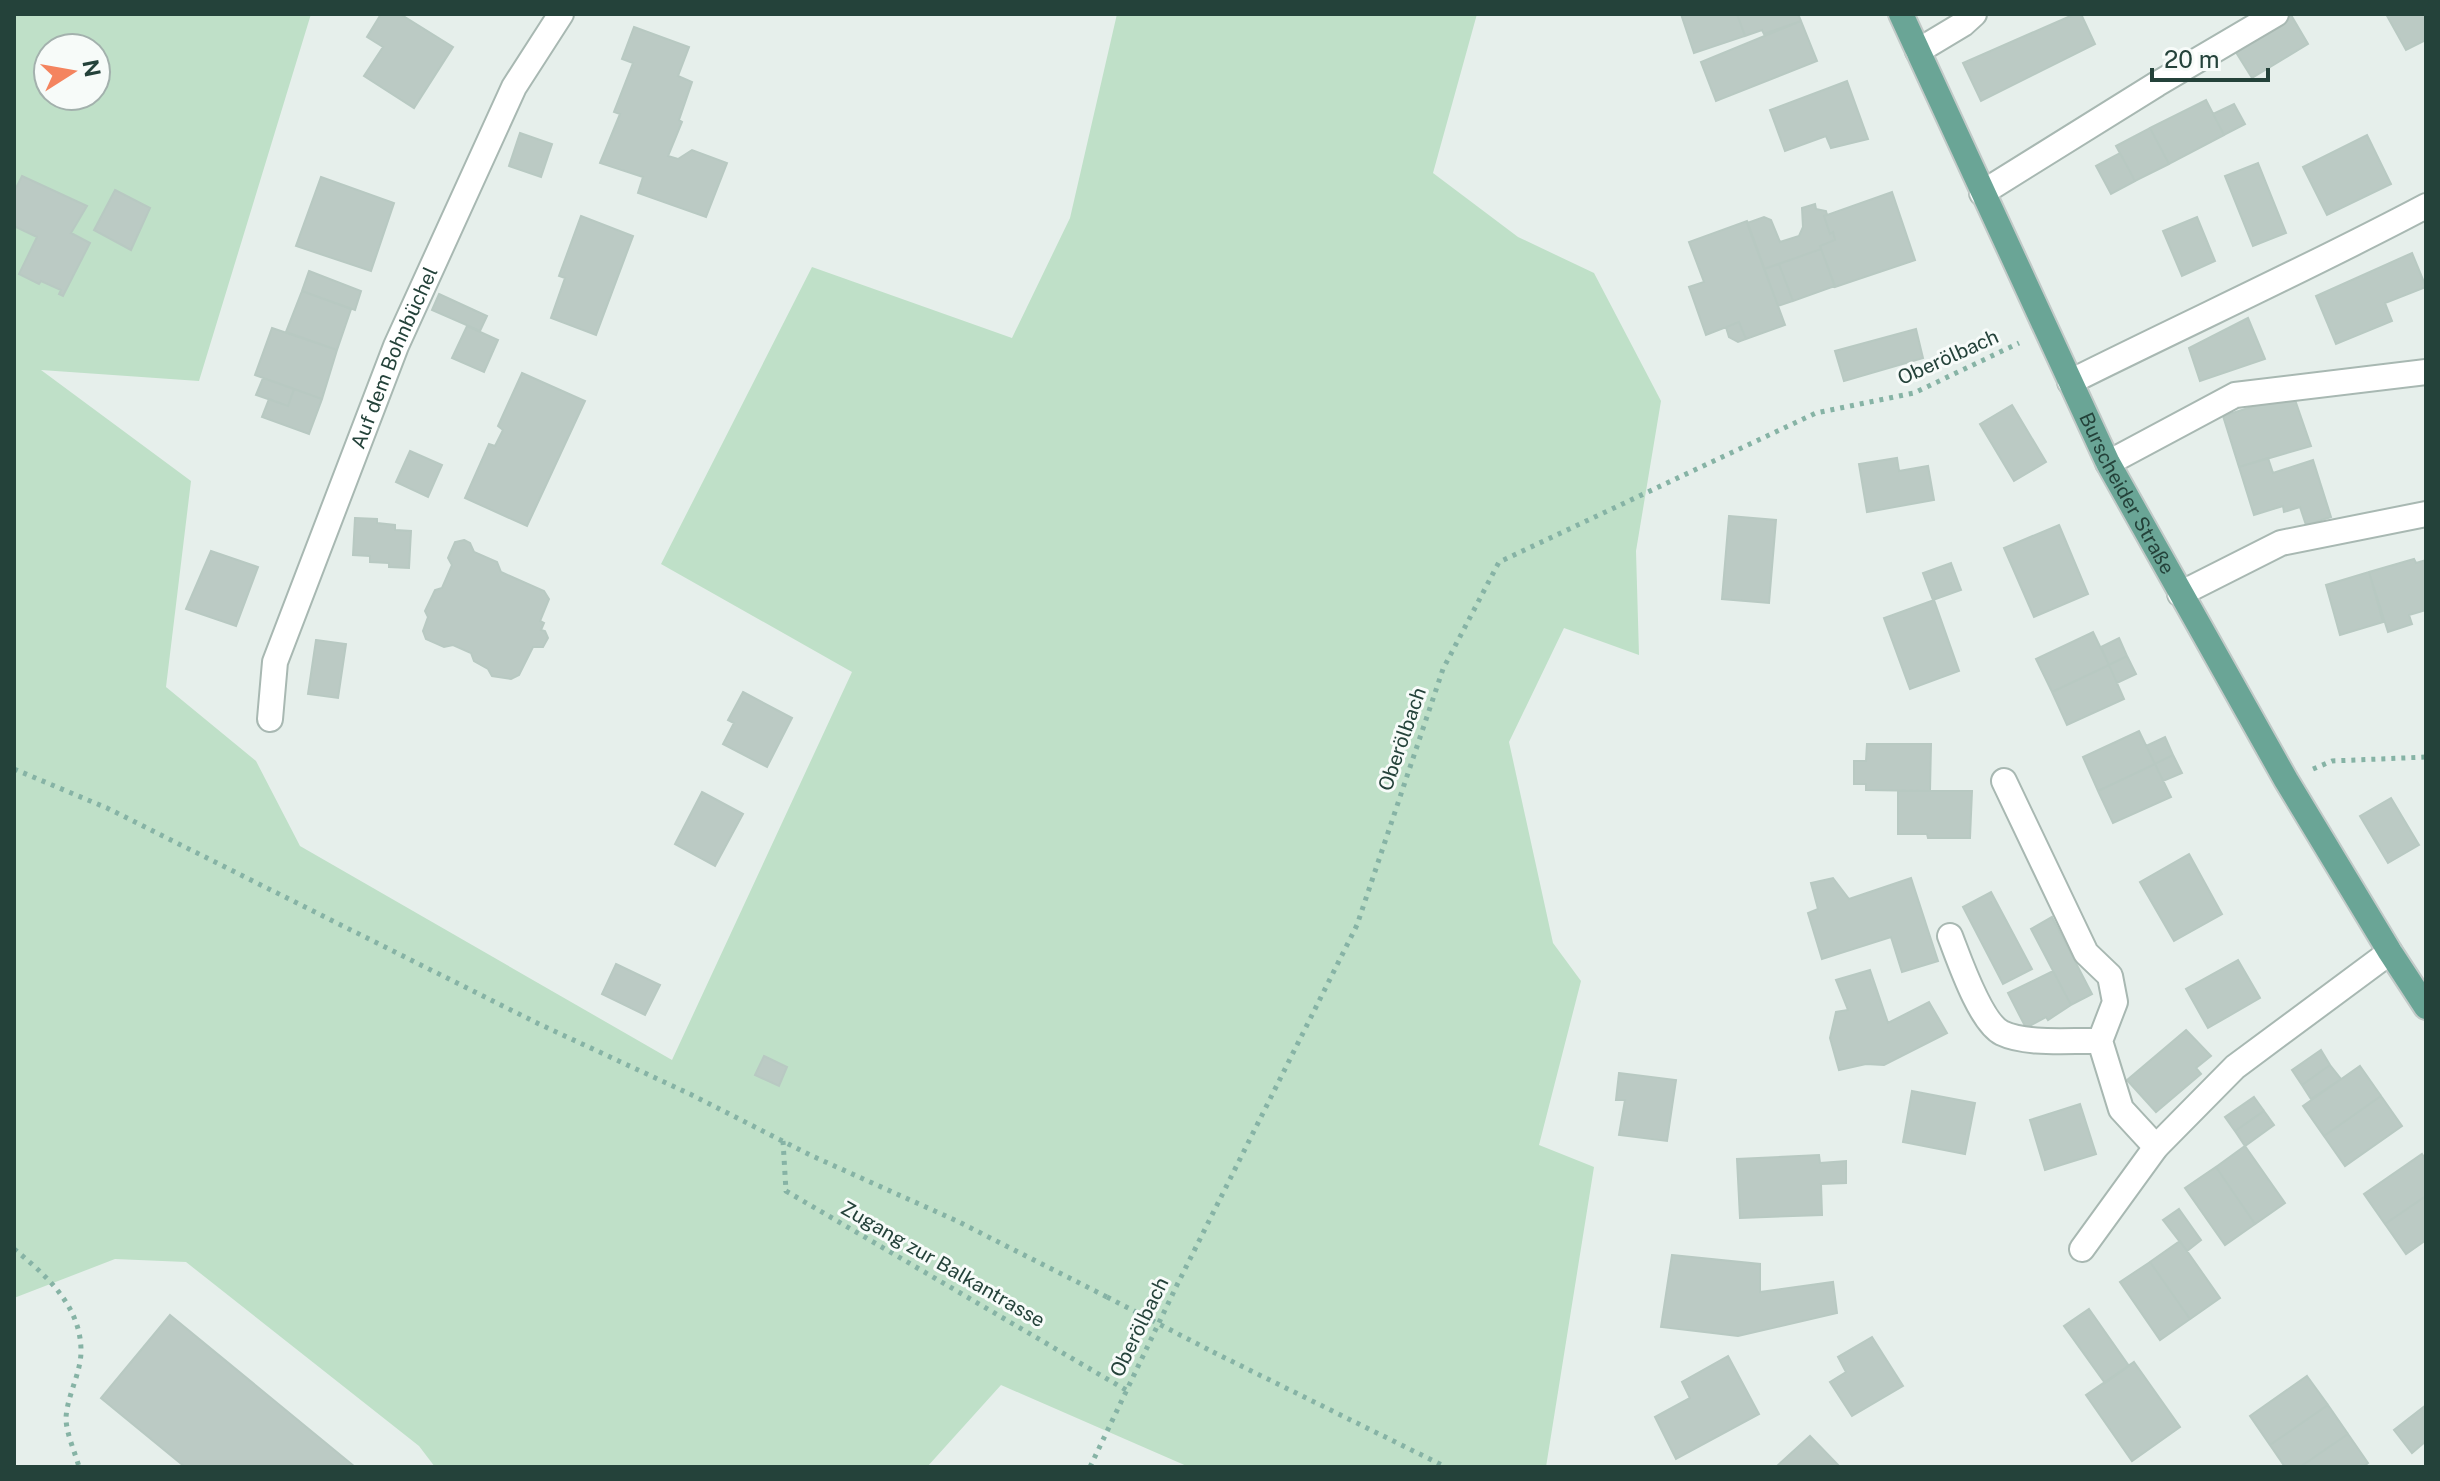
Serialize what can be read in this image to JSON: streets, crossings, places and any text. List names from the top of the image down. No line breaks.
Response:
{"streets":{"main road":["Burscheider Straße"],"street":["Auf dem Bohnbüchel"],"path":["Oberölbach","Zugang zur Balkantrasse"]},"crossings":[["Oberölbach","Burscheider Straße"],["Oberölbach","Zugang zur Balkantrasse"]],"scale_bar":"20 m","north":"right"}
